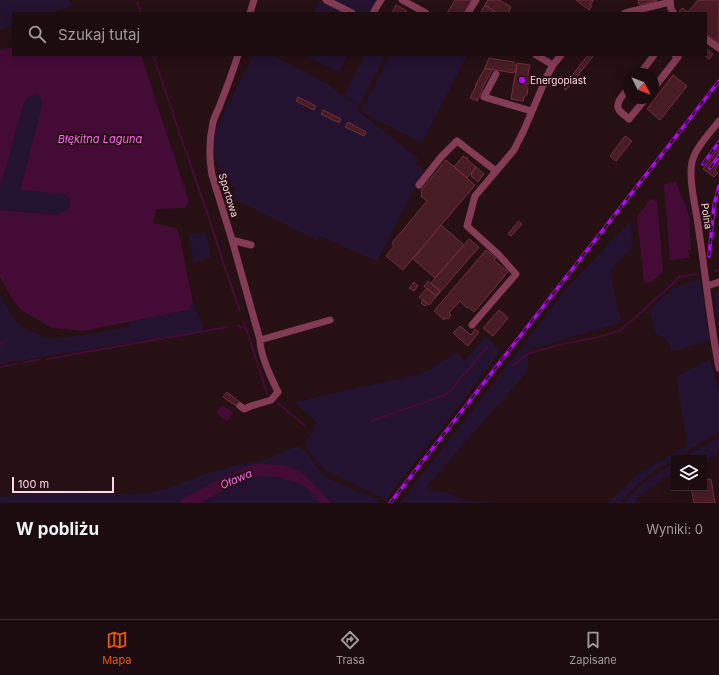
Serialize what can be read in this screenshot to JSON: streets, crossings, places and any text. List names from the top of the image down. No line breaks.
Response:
{"streets":{"street":["Sportowa","Polna"]},"water":["Błękitna Laguna","Oława"],"places":["Energopiast"],"scale_bar":"100 m","north":"bottom right","page":{"search":"Szukaj tutaj","scale":"100 m","heading":["W pobliżu","Wyniki: 0"],"nav":["Mapa","Trasa","Zapisane"]}}
